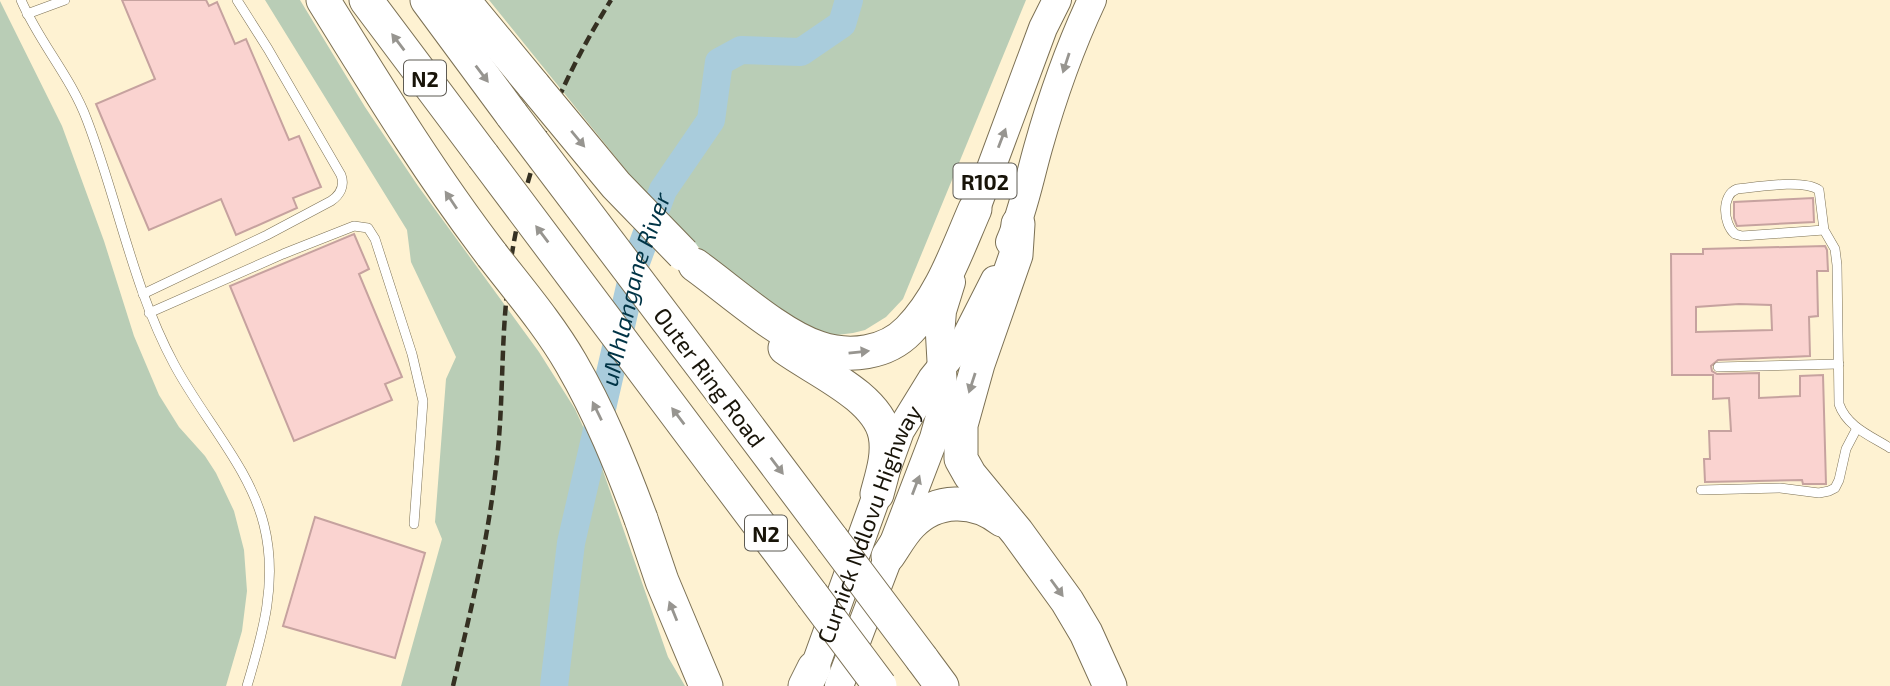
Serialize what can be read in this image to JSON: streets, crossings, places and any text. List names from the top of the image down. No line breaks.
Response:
{"streets":{"highway":["N2","Outer Ring Road"],"main road":["R102","Curnick Ndlovu Highway"]},"water":["uMhlangane River"]}
